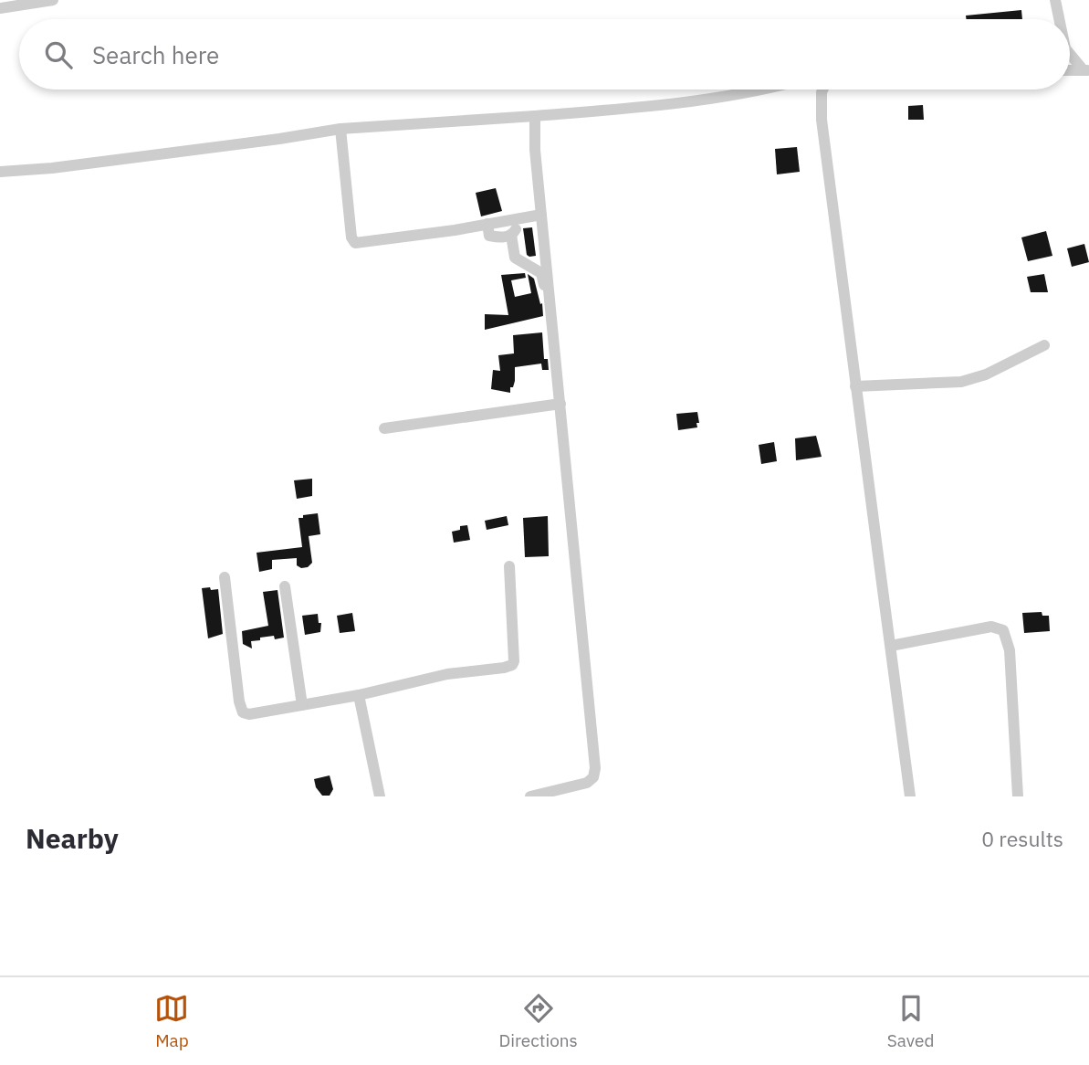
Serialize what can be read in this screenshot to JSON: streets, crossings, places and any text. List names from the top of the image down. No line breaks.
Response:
{"page":{"search":"Search here","heading":["Nearby","0 results"],"nav":["Map","Directions","Saved"]}}
